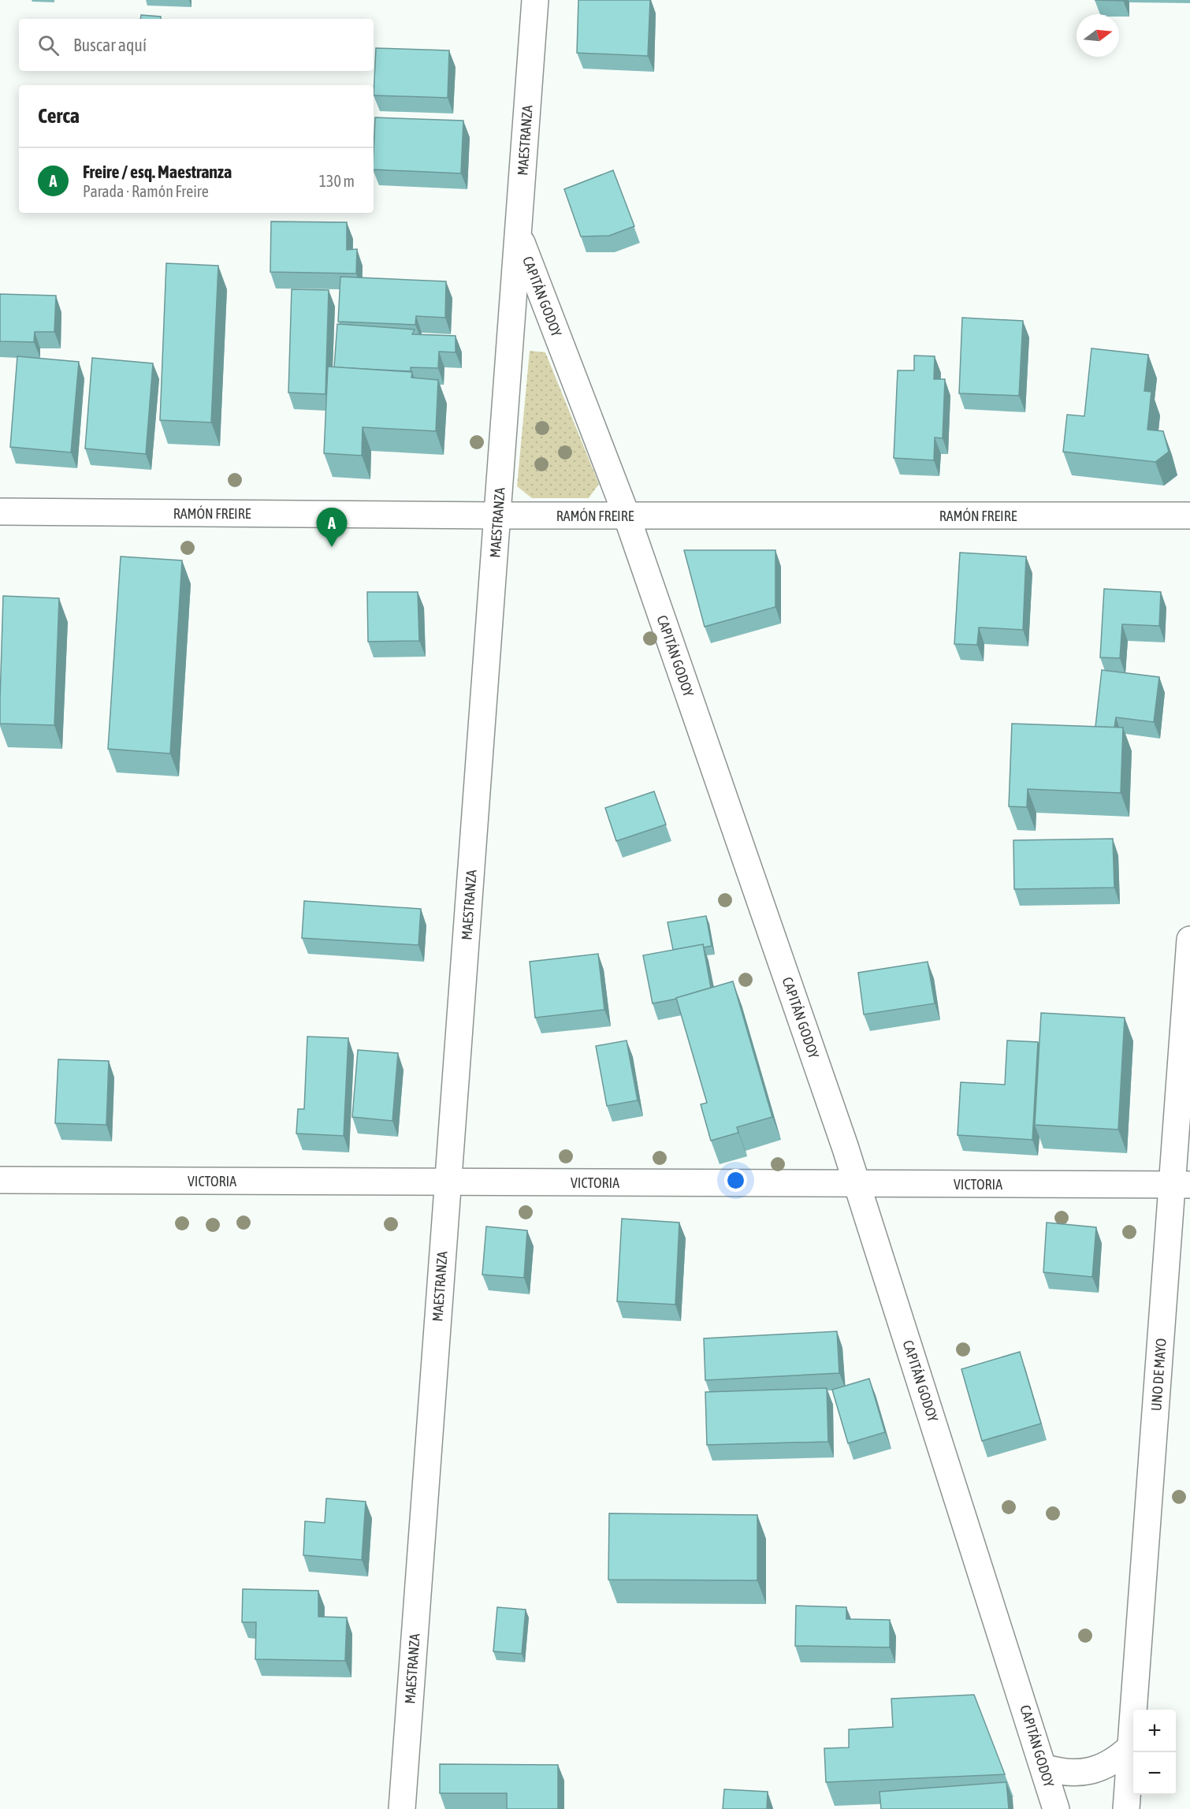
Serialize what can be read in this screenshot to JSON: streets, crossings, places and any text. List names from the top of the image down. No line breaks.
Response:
{"streets":{"street":["MAESTRANZA","CAPITÁN GODOY","RAMÓN FREIRE","VICTORIA","UNO DE MAYO"]},"crossings":[["MAESTRANZA","CAPITÁN GODOY"],["MAESTRANZA","RAMÓN FREIRE"],["MAESTRANZA","VICTORIA"],["CAPITÁN GODOY","RAMÓN FREIRE"],["CAPITÁN GODOY","VICTORIA"],["VICTORIA","UNO DE MAYO"]],"north":"right","page":{"search":"Buscar aquí","heading":"Cerca","list":[{"mark":"A","name":"Freire / esq. Maestranza","note":"Parada · Ramón Freire","value":"130 m"}],"pins":"A","map_buttons":["+","−"]}}
